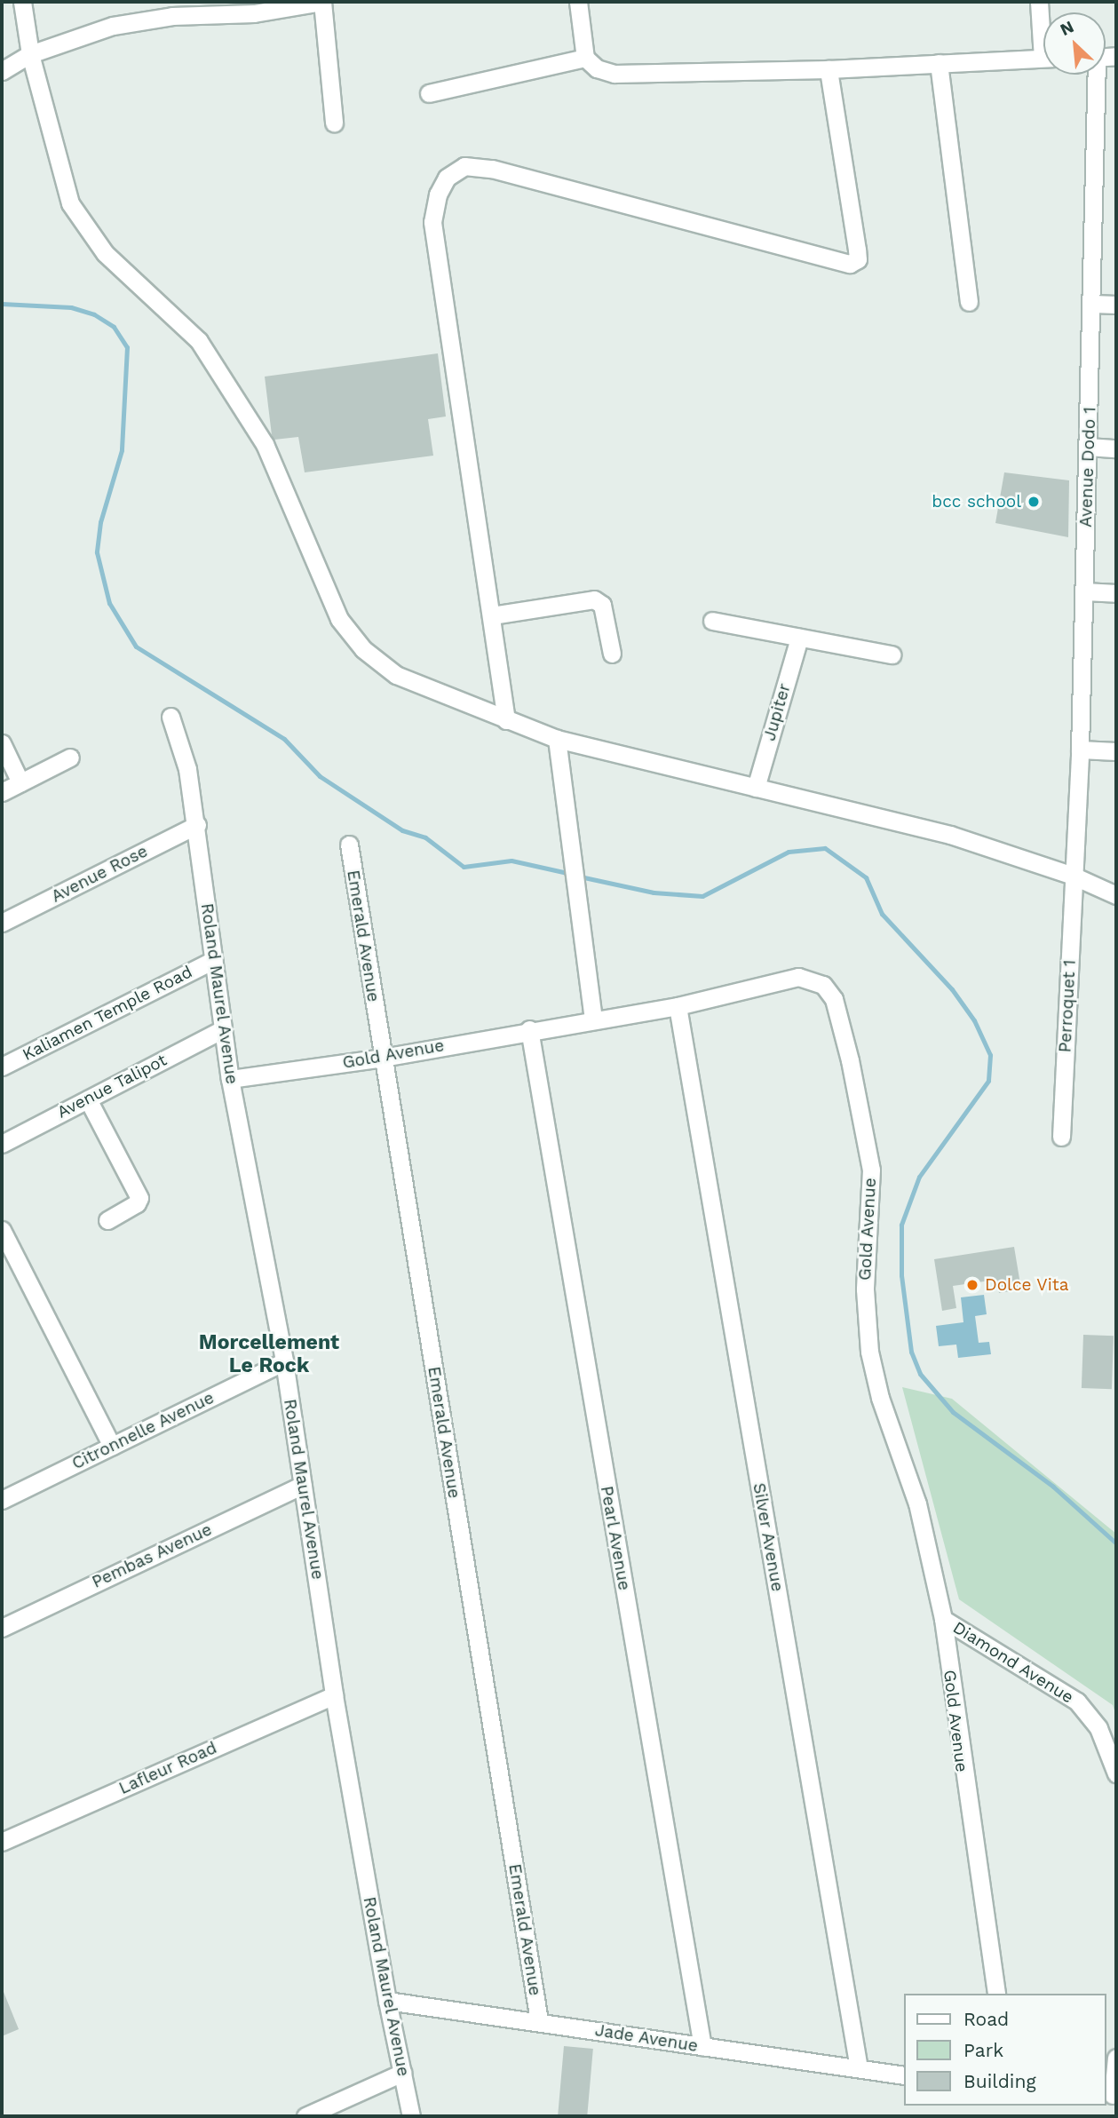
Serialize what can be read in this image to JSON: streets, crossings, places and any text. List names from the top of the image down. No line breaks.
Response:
{"streets":{"street":["Avenue Dodo 1","Jupiter","Avenue Rose","Emerald Avenue","Roland Maurel Avenue","Perroquet 1","Kaliamen Temple Road","Gold Avenue","Avenue Talipot","Citronnelle Avenue","Silver Avenue","Pearl Avenue","Pembas Avenue","Diamond Avenue","Lafleur Road","Jade Avenue"]},"crossings":[["Avenue Dodo 1","Perroquet 1"],["Avenue Rose","Roland Maurel Avenue"],["Emerald Avenue","Gold Avenue"],["Emerald Avenue","Jade Avenue"],["Roland Maurel Avenue","Kaliamen Temple Road"],["Roland Maurel Avenue","Gold Avenue"],["Roland Maurel Avenue","Avenue Talipot"],["Roland Maurel Avenue","Citronnelle Avenue"],["Roland Maurel Avenue","Pembas Avenue"],["Roland Maurel Avenue","Lafleur Road"],["Roland Maurel Avenue","Jade Avenue"],["Gold Avenue","Silver Avenue"],["Gold Avenue","Pearl Avenue"],["Gold Avenue","Diamond Avenue"],["Silver Avenue","Jade Avenue"],["Pearl Avenue","Jade Avenue"]],"districts":["Morcellement Le Rock"],"places":["bcc school","Dolce Vita"],"legend":["Road","Park","Building"],"north":"top left"}
